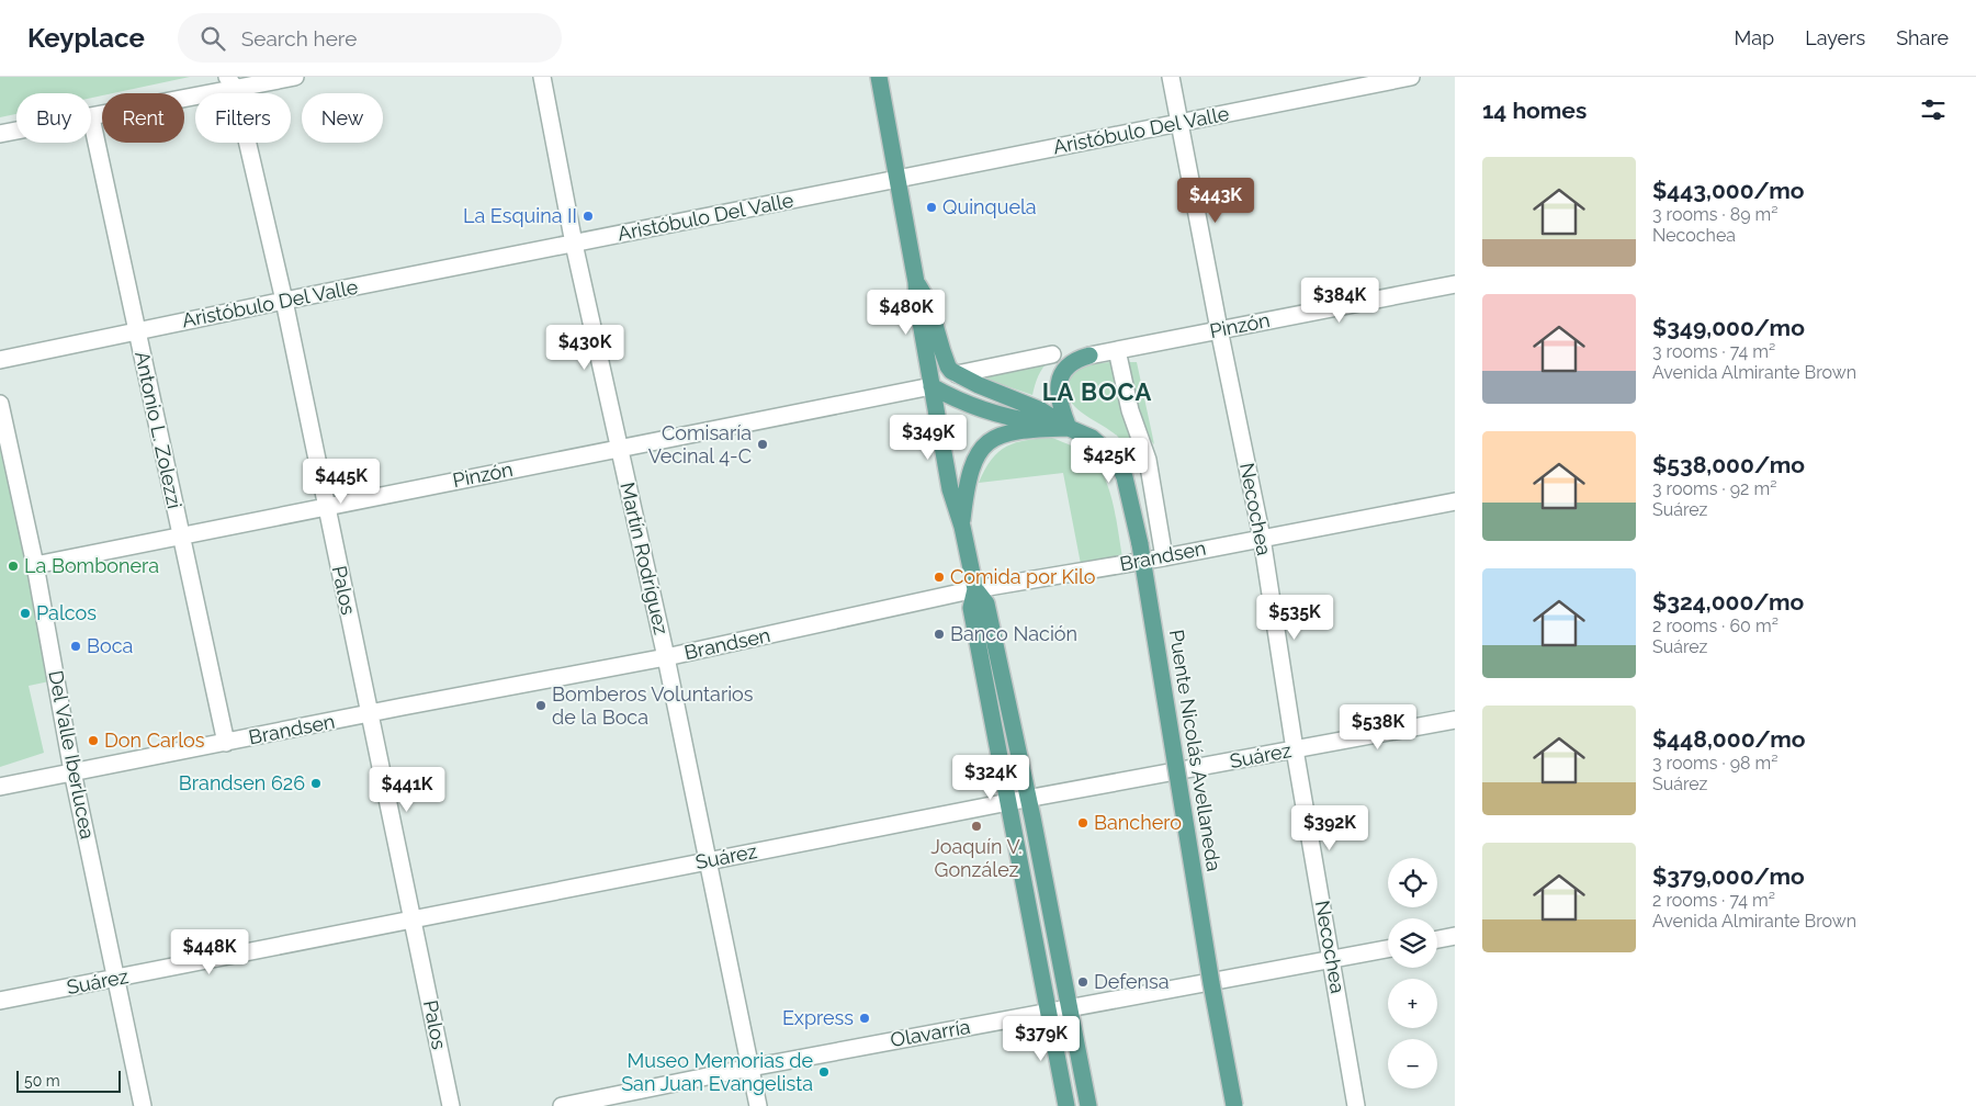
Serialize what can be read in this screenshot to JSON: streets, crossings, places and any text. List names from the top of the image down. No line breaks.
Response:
{"streets":{"main road":["Puente Nicolás Avellaneda"],"street":["Aristóbulo Del Valle","Pinzón","Antonio L. Zolezzi","Necochea","Brandsen","Martín Rodríguez","Palos","Del Valle Iberlucea","Suárez","Olavarría"]},"crossings":[["Aristóbulo Del Valle","Antonio L. Zolezzi"],["Aristóbulo Del Valle","Necochea"],["Aristóbulo Del Valle","Martín Rodríguez"],["Aristóbulo Del Valle","Palos"],["Pinzón","Antonio L. Zolezzi"],["Pinzón","Necochea"],["Pinzón","Martín Rodríguez"],["Pinzón","Palos"],["Pinzón","Puente Nicolás Avellaneda"],["Pinzón","Del Valle Iberlucea"],["Antonio L. Zolezzi","Brandsen"],["Necochea","Brandsen"],["Necochea","Suárez"],["Necochea","Olavarría"],["Brandsen","Martín Rodríguez"],["Brandsen","Palos"],["Brandsen","Del Valle Iberlucea"],["Martín Rodríguez","Suárez"],["Martín Rodríguez","Olavarría"],["Palos","Suárez"],["Del Valle Iberlucea","Suárez"]],"districts":["LA BOCA"],"places":["Quinquela","La Esquina II","Comisaría Vecinal 4-C","La Bombonera","Comida por Kilo","Palcos","Banco Nación","Boca","Bomberos Voluntarios de la Boca","Don Carlos","Brandsen 626","Banchero","Joaquín V. González","Defensa","Express","Museo Memorias de San Juan Evangelista"],"scale_bar":"50 m","page":{"header":"Keyplace","search":"Search here","nav":["Map","Layers","Share"],"heading":"14 homes","chip":["Buy","Rent","Filters","New"],"list":[{"name":"$443,000/mo","note":"3 rooms · 89 m² · Necochea"},{"name":"$349,000/mo","note":"3 rooms · 74 m² · Avenida Almirante Brown"},{"name":"$538,000/mo","note":"3 rooms · 92 m² · Suárez"},{"name":"$324,000/mo","note":"2 rooms · 60 m² · Suárez"},{"name":"$448,000/mo","note":"3 rooms · 98 m² · Suárez"},{"name":"$379,000/mo","note":"2 rooms · 74 m² · Avenida Almirante Brown"}],"price":["$443K","$384K","$480K","$430K","$349K","$425K","$445K","$535K","$538K","$324K","$441K","$392K","$448K","$379K"],"map_buttons":["+","−"],"scale":"50 m"}}
